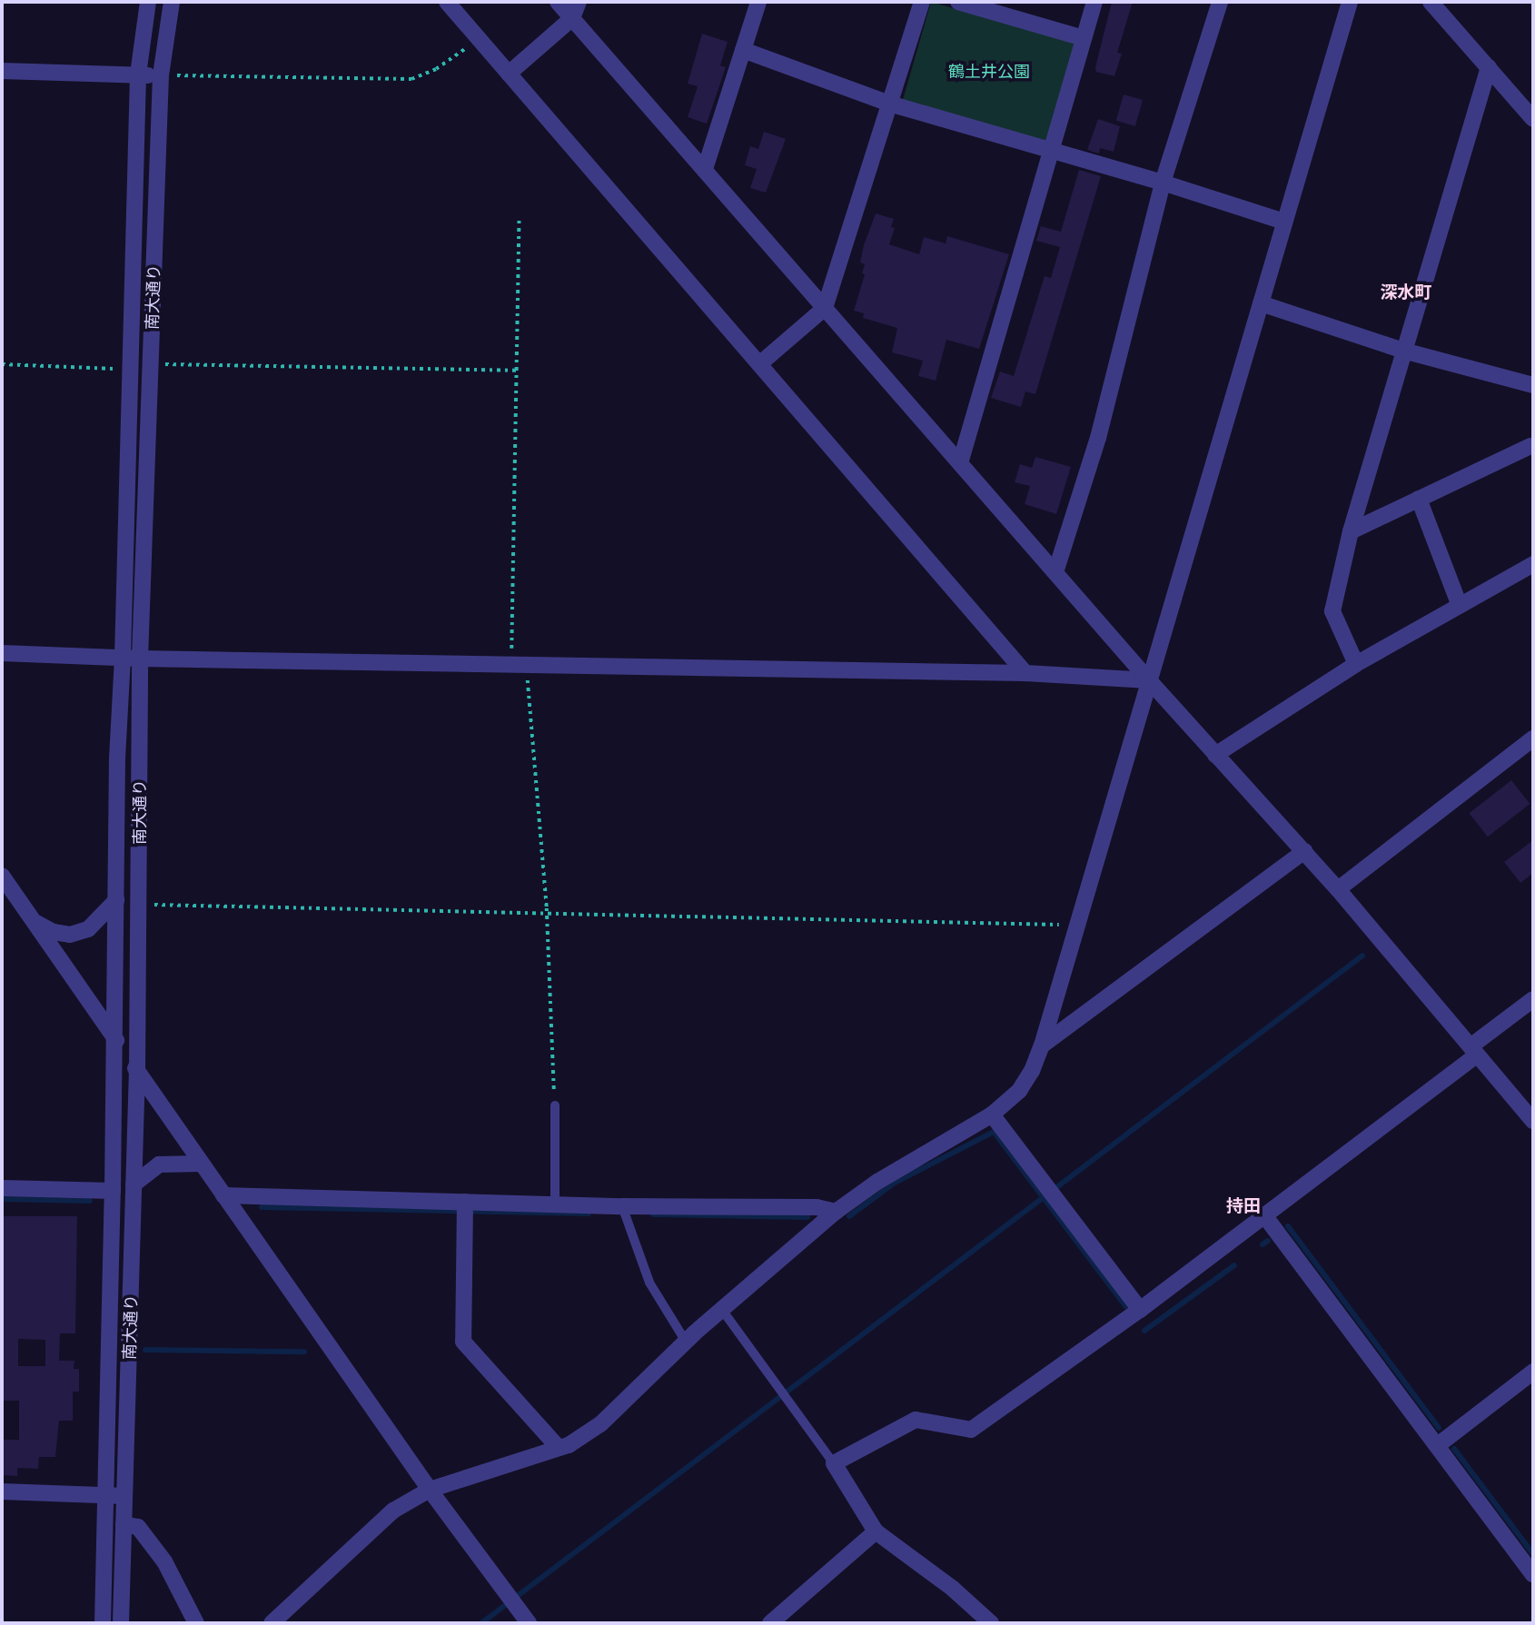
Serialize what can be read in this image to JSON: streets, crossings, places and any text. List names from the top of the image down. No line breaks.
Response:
{"streets":{"street":["南大通り"]},"districts":["深水町","持田"],"parks":["鶴土井公園"]}
